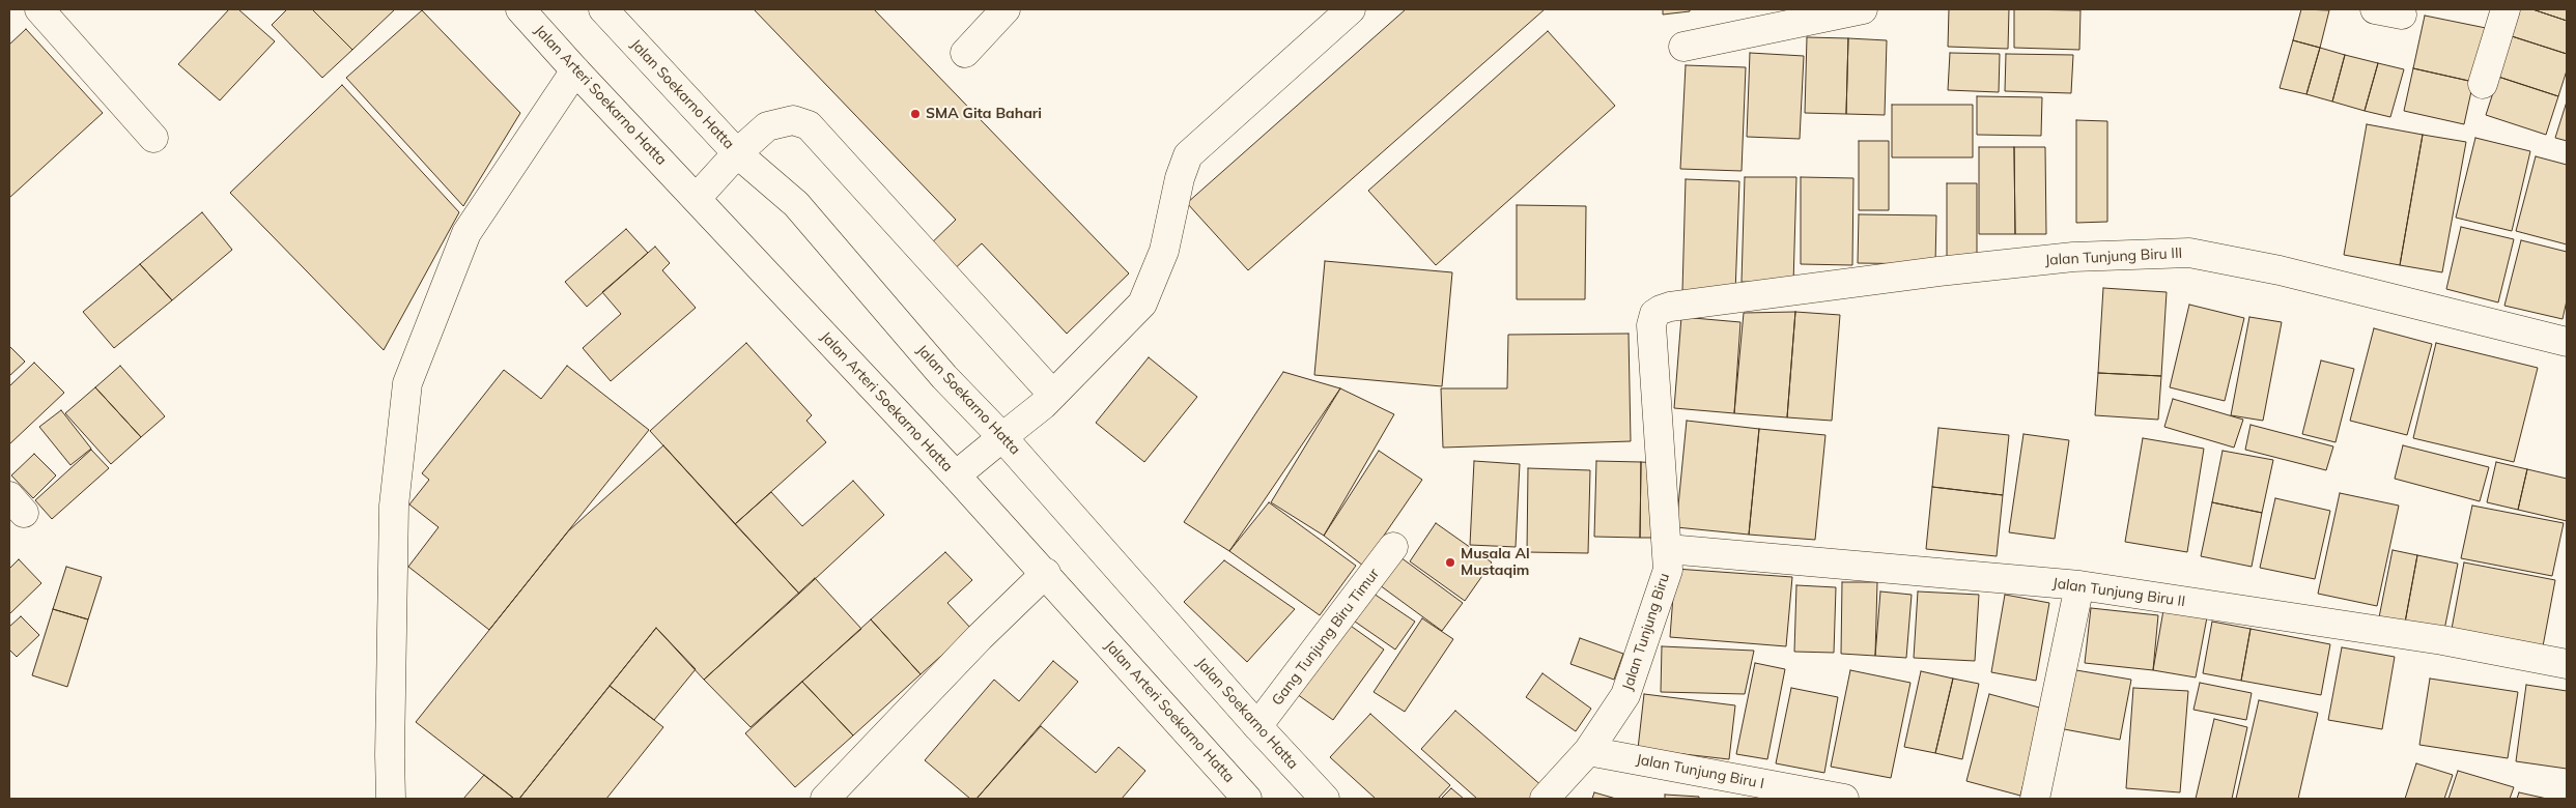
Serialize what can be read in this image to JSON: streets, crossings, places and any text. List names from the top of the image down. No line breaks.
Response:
{"streets":{"street":["Jalan Soekarno Hatta","Jalan Arteri Soekarno Hatta","Jalan Tunjung Biru III","Jalan Tunjung Biru II","Jalan Tunjung Biru","Gang Tunjung Biru Timur","Jalan Tunjung Biru I"]},"crossings":[["Jalan Soekarno Hatta","Gang Tunjung Biru Timur"],["Jalan Tunjung Biru III","Jalan Tunjung Biru"],["Jalan Tunjung Biru II","Jalan Tunjung Biru"],["Jalan Tunjung Biru","Jalan Tunjung Biru I"]],"places":["SMA Gita Bahari","Musala Al Mustaqim"]}
